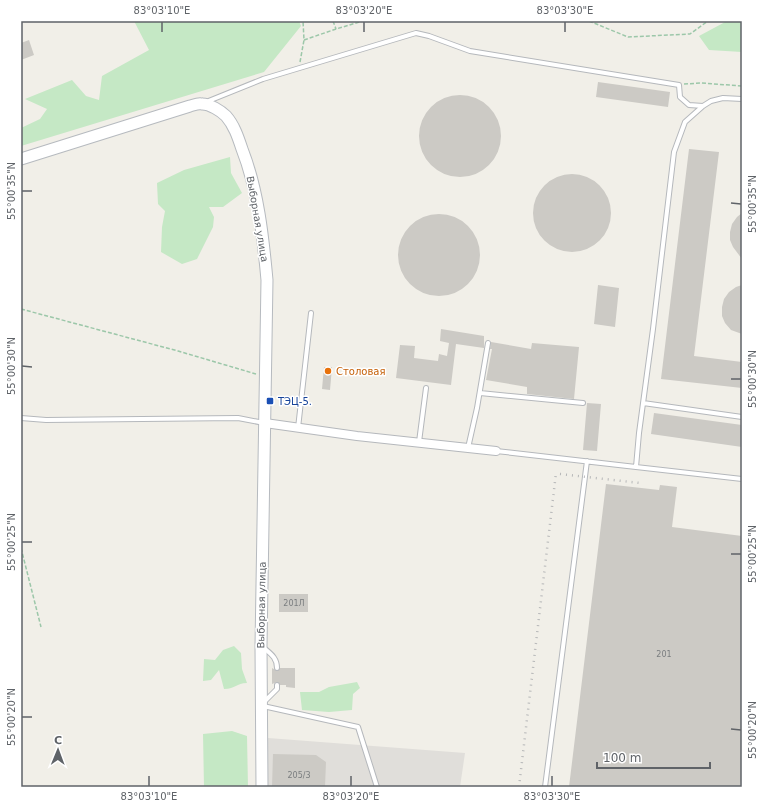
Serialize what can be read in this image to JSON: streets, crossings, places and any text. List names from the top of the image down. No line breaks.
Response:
{"streets":{"main road":["Выборная улица"]},"places":{"other":["Столовая"],"transit":["ТЭЦ-5."]},"house_numbers":["201Л","201","205/3"],"scale_bar":"100 m","north":"top","coordinates":["83°03'10\"E","83°03'20\"E","83°03'30\"E","55°00'35\"N","55°00'30\"N","55°00'25\"N","55°00'20\"N"]}
